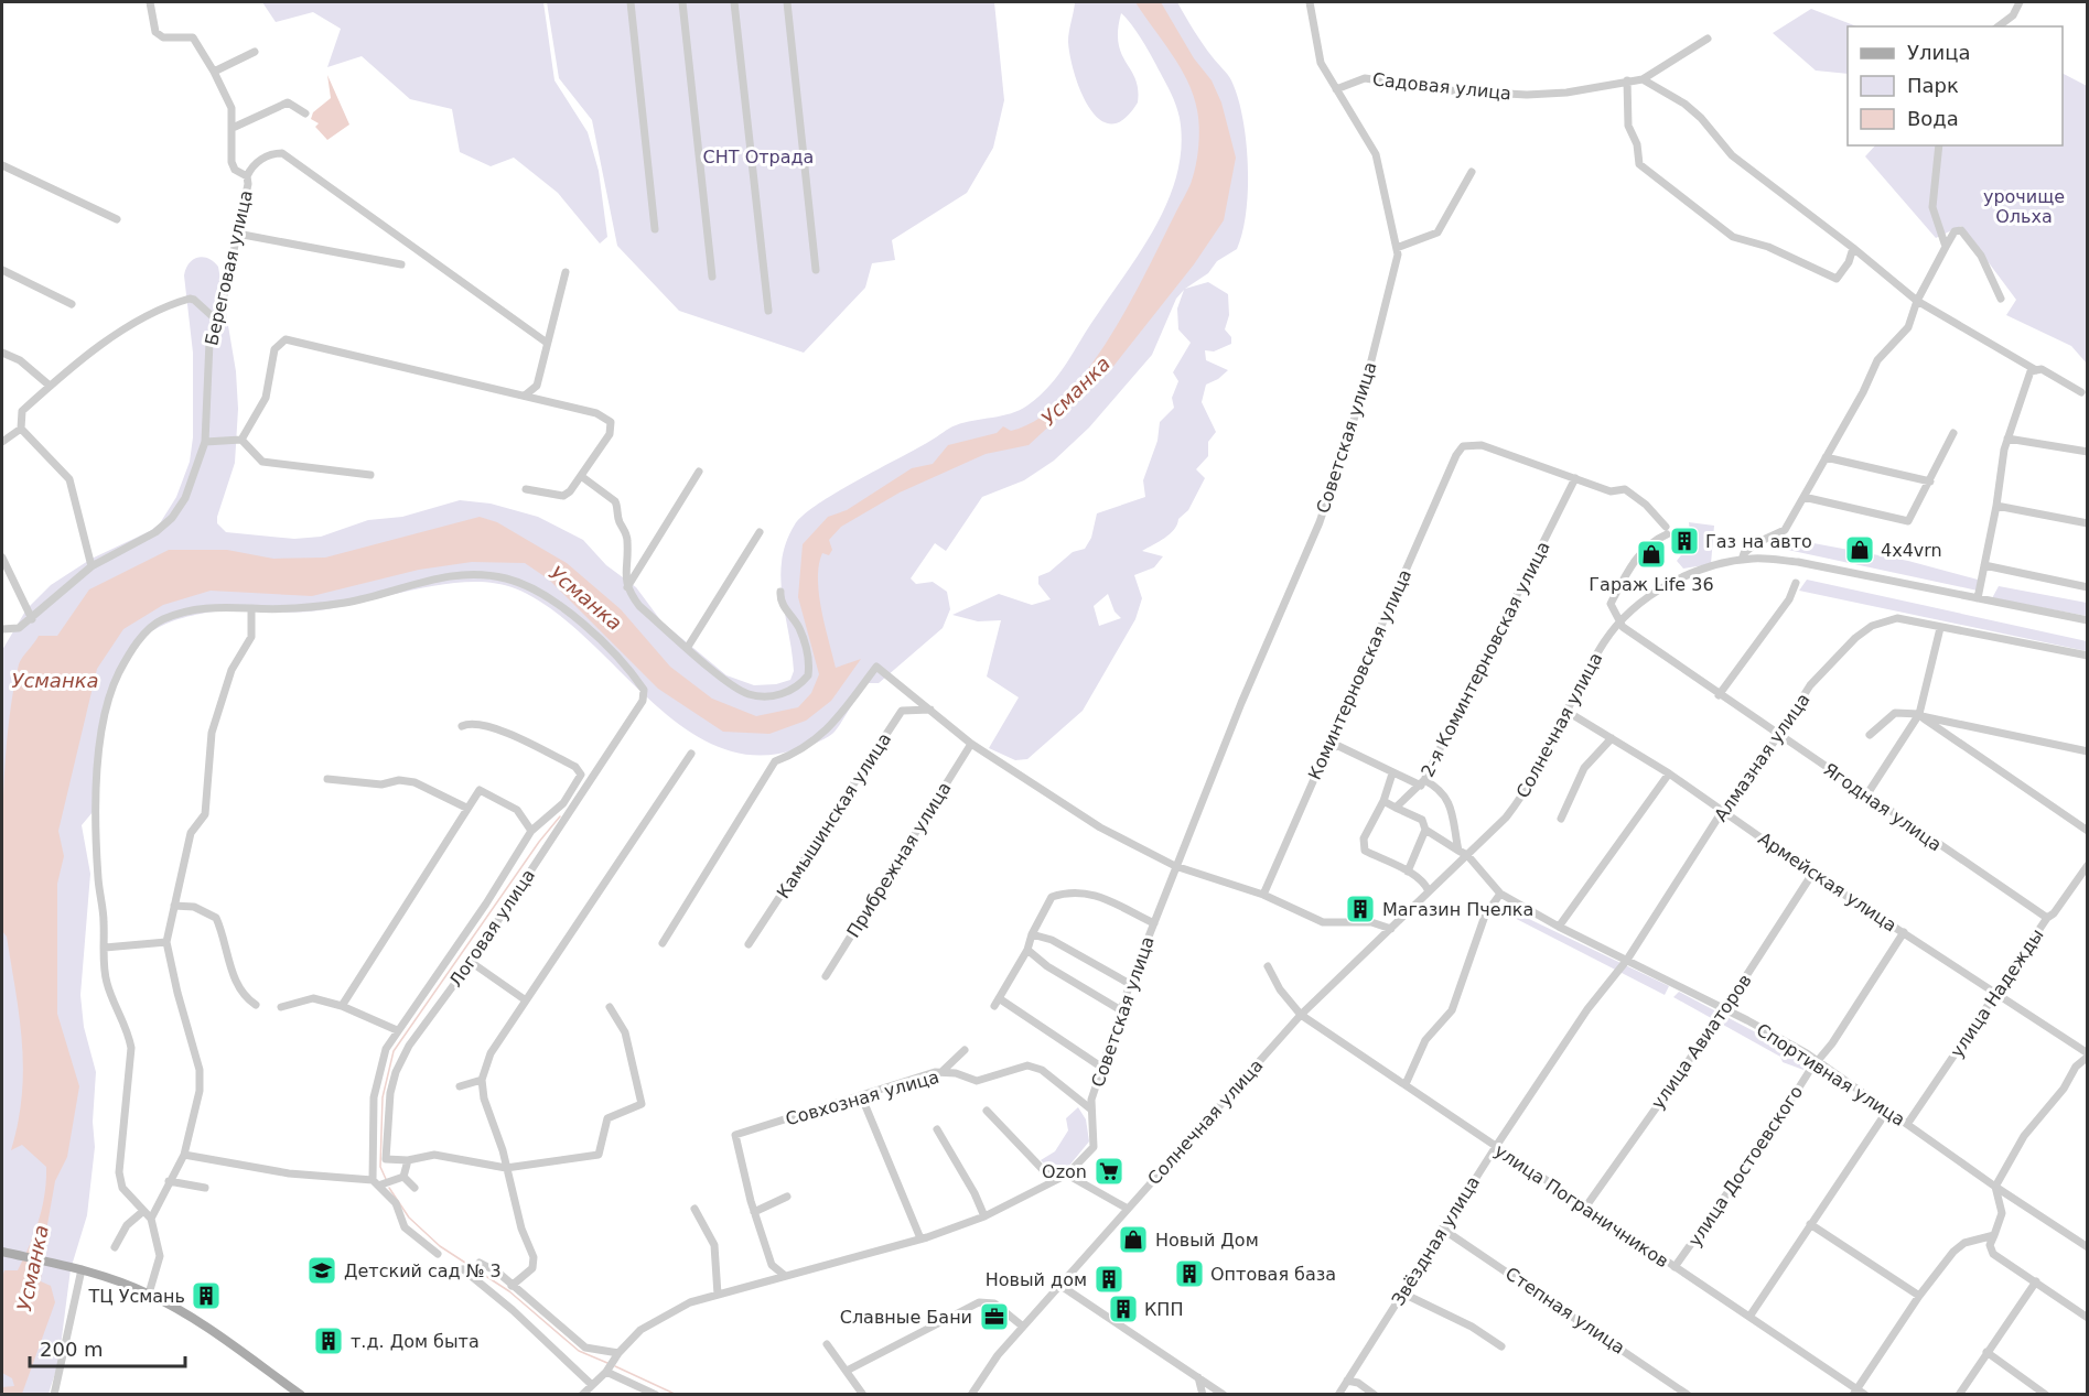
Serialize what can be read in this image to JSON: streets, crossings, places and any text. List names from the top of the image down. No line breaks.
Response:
{"streets":{"street":["Садовая улица","Береговая улица","Советская улица","2-я Коминтерновская улица","Коминтерновская улица","Солнечная улица","Алмазная улица","Ягодная улица","Камышинская улица","Прибрежная улица","Армейская улица","Логовая улица","улица Надежды","улица Авиаторов","Спортивная улица","Совхозная улица","улица Достоевского","улица Пограничников","Звёздная улица","Степная улица"]},"crossings":[["Садовая улица","Советская улица"],["Советская улица","Совхозная улица"],["2-я Коминтерновская улица","Коминтерновская улица"],["Солнечная улица","Ягодная улица"],["Солнечная улица","Армейская улица"],["Солнечная улица","Спортивная улица"],["Солнечная улица","улица Пограничников"],["Алмазная улица","Ягодная улица"],["Алмазная улица","Армейская улица"],["Алмазная улица","Спортивная улица"],["Алмазная улица","Звёздная улица"],["Ягодная улица","улица Надежды"],["Армейская улица","улица Надежды"],["Армейская улица","улица Авиаторов"],["Армейская улица","улица Достоевского"],["улица Надежды","Спортивная улица"],["улица Авиаторов","Спортивная улица"],["улица Авиаторов","улица Пограничников"],["Спортивная улица","улица Достоевского"],["Спортивная улица","Звёздная улица"],["улица Достоевского","улица Пограничников"],["улица Пограничников","Звёздная улица"],["Звёздная улица","Степная улица"]],"water":["Усманка"],"parks":["СНТ Отрада","урочище Ольха"],"places":{"building":["Газ на авто","Магазин Пчелка","Оптовая база","Новый дом","ТЦ Усмань","КПП","т.д. Дом быта"],"shop":["4x4vrn","Гараж Life 36","Новый Дом"],"supermarket":["Ozon"],"school or university":["Детский сад № 3"],"office":["Славные Бани"]},"legend":["Улица","Парк","Вода"],"scale_bar":"200 m"}
